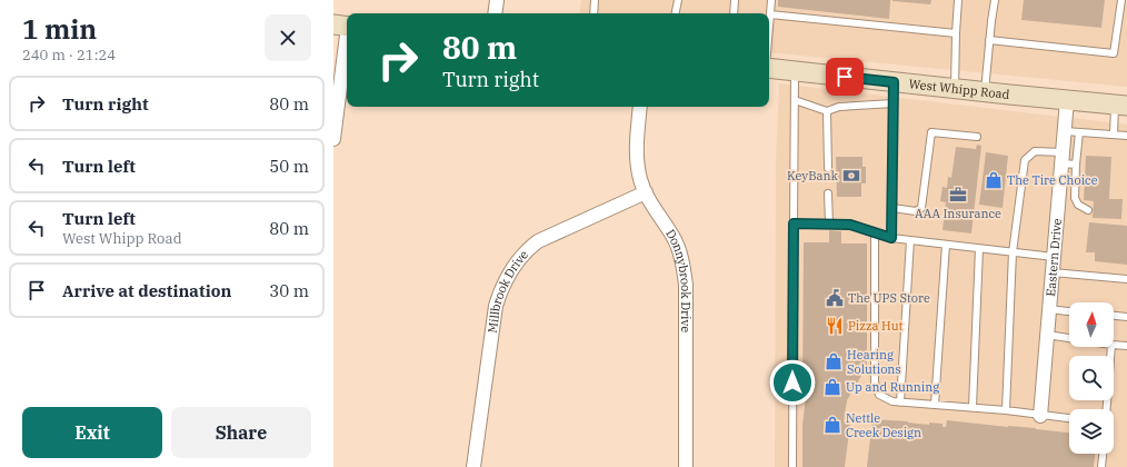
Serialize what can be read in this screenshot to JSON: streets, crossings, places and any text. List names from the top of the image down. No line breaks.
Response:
{"streets":{"street":["West Whipp Road","Eastern Drive","Donnybrook Drive","Millbrook Drive"]},"crossings":[["West Whipp Road","Eastern Drive"],["Donnybrook Drive","Millbrook Drive"]],"places":{"bank":["KeyBank"],"shop":["The Tire Choice","Hearing Solutions","Up and Running","Nettle Creek Design"],"office":["AAA Insurance"],"public building":["The UPS Store"],"restaurant":["Pizza Hut"]},"north":"top","page":{"heading":["1 min","240 m · 21:24"],"turn":["80 m","Turn right"],"list":[{"name":"Turn right","value":"80 m"},{"name":"Turn left","value":"50 m"},{"name":"Turn left","note":"West Whipp Road","value":"80 m"},{"name":"Arrive at destination","value":"30 m"}],"buttons":["Exit","Share"]}}
